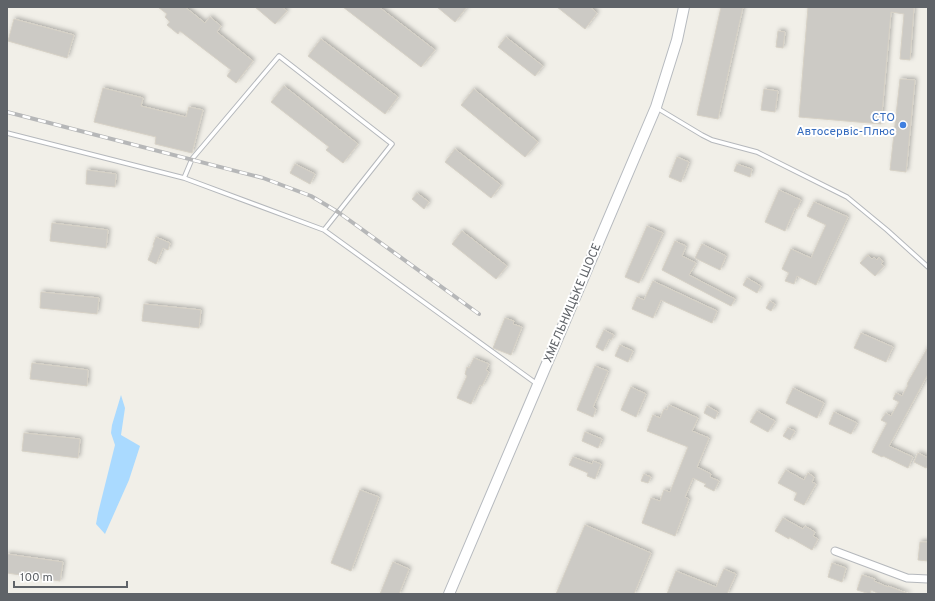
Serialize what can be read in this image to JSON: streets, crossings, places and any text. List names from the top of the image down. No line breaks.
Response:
{"streets":{"street":["ХМЕЛЬНИЦЬКЕ ШОСЕ"]},"places":["СТО Автосервіс-Плюс"],"scale_bar":"100 m"}
